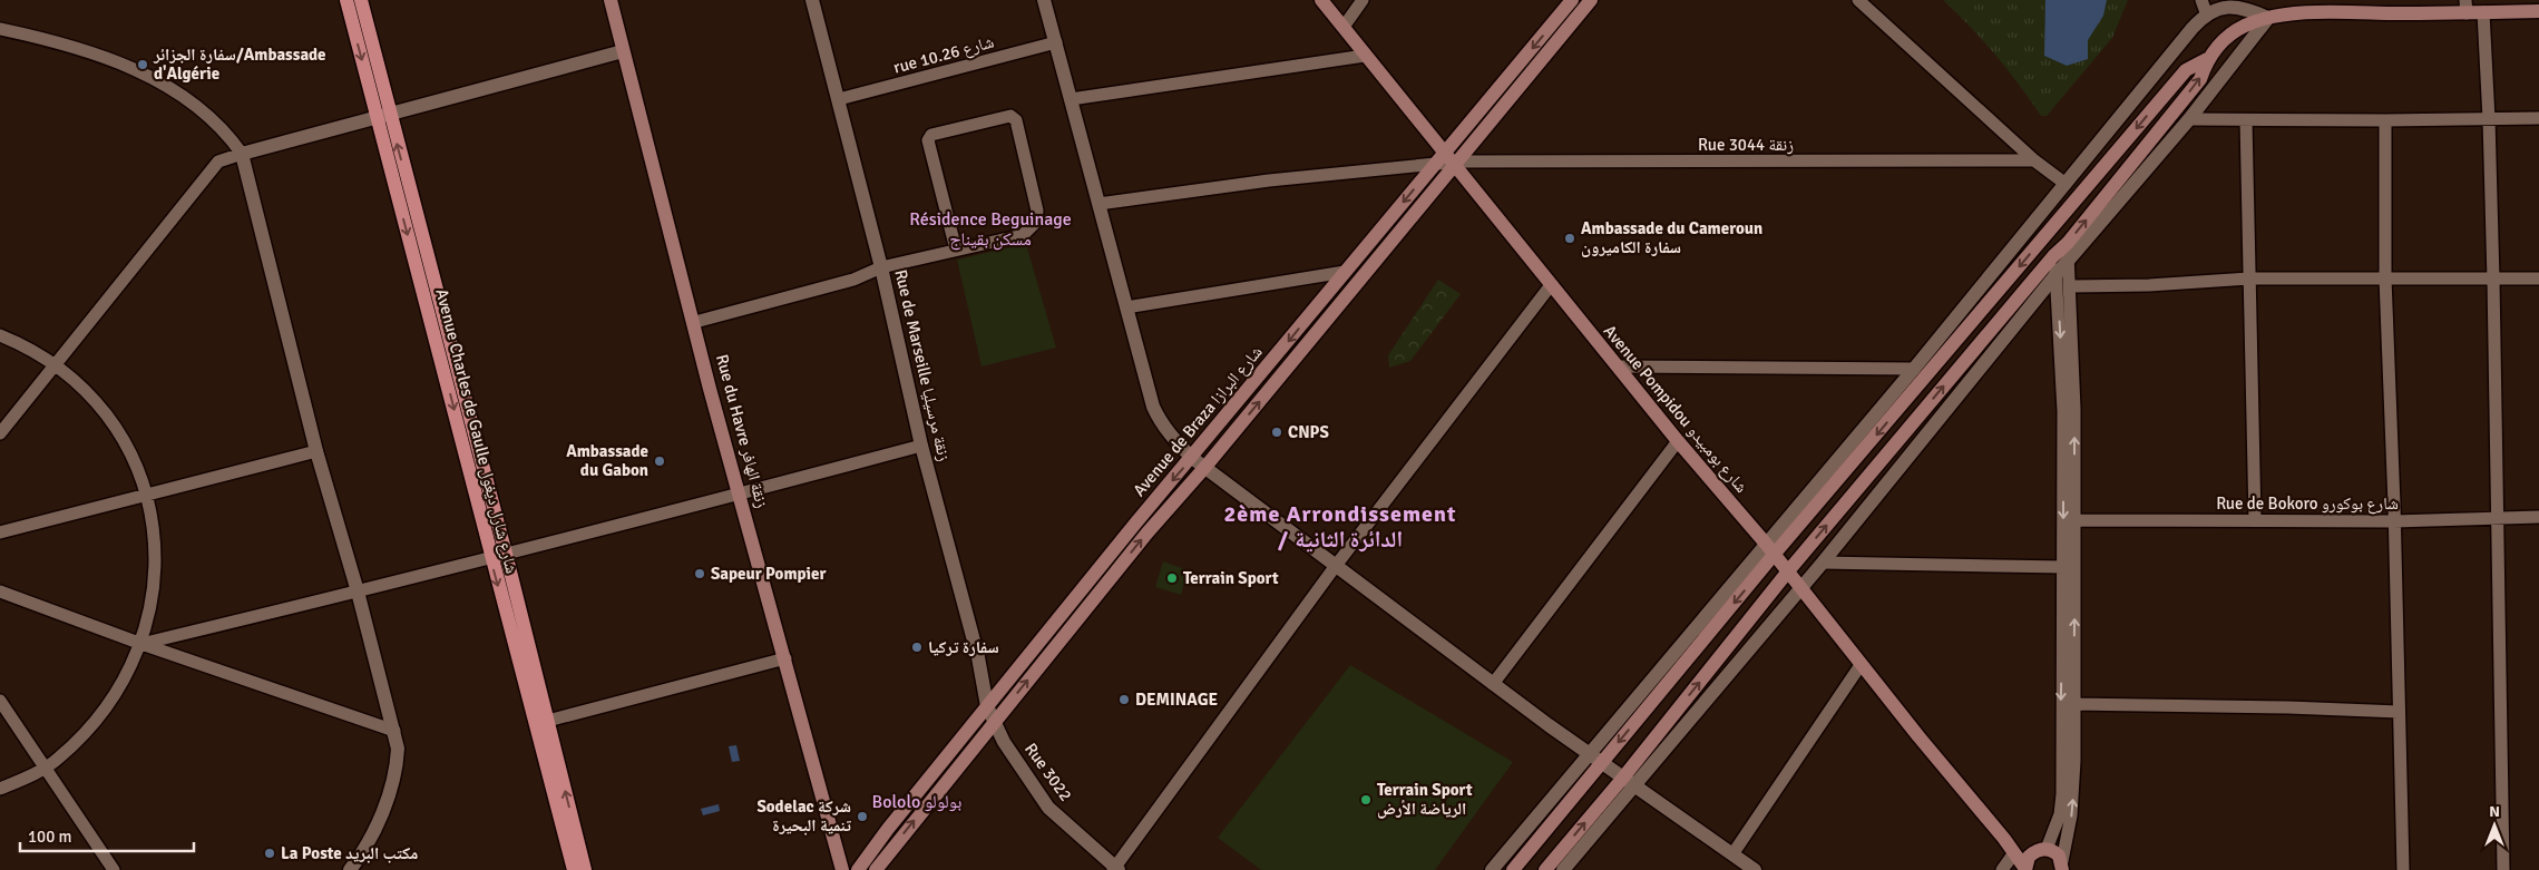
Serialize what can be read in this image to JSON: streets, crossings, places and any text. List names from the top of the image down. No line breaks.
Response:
{"streets":{"main road":["Avenue Pompidou شارع بومبيدو","Avenue de Braza شارع البرازا","Avenue Charles de Gaulle شارع شارل ديغول","Rue du Havre زنقة الهافر"],"street":["rue 10.26 شارع","Rue 3044 زنقة","Rue de Marseille زنقة مرسيليا","Rue de Bokoro شارع بوكورو","Rue 3022"]},"crossings":[["rue 10.26 شارع","Rue de Marseille زنقة مرسيليا"],["Rue 3044 زنقة","Avenue Pompidou شارع بومبيدو"],["Rue 3044 زنقة","Avenue de Braza شارع البرازا"],["Rue de Marseille زنقة مرسيليا","Avenue de Braza شارع البرازا"],["Rue de Marseille زنقة مرسيليا","Rue 3022"],["Avenue Pompidou شارع بومبيدو","Avenue de Braza شارع البرازا"],["Avenue de Braza شارع البرازا","Rue 3022"]],"districts":["Résidence Beguinage مسكن بقيناج","2ème Arrondissement / الدائرة الثانية","Bololo بولولو"],"places":["سفارة الجزائر/Ambassade d'Algérie","Ambassade du Cameroun سفارة الكاميرون","CNPS","Ambassade du Gabon","Sapeur Pompier","Terrain Sport","سفارة تركيا","DEMINAGE","Terrain Sport الرياضة الأرض","Sodelac شركة تنمية البحيرة","La Poste مكتب البريد"],"scale_bar":"100 m","north":"top"}
